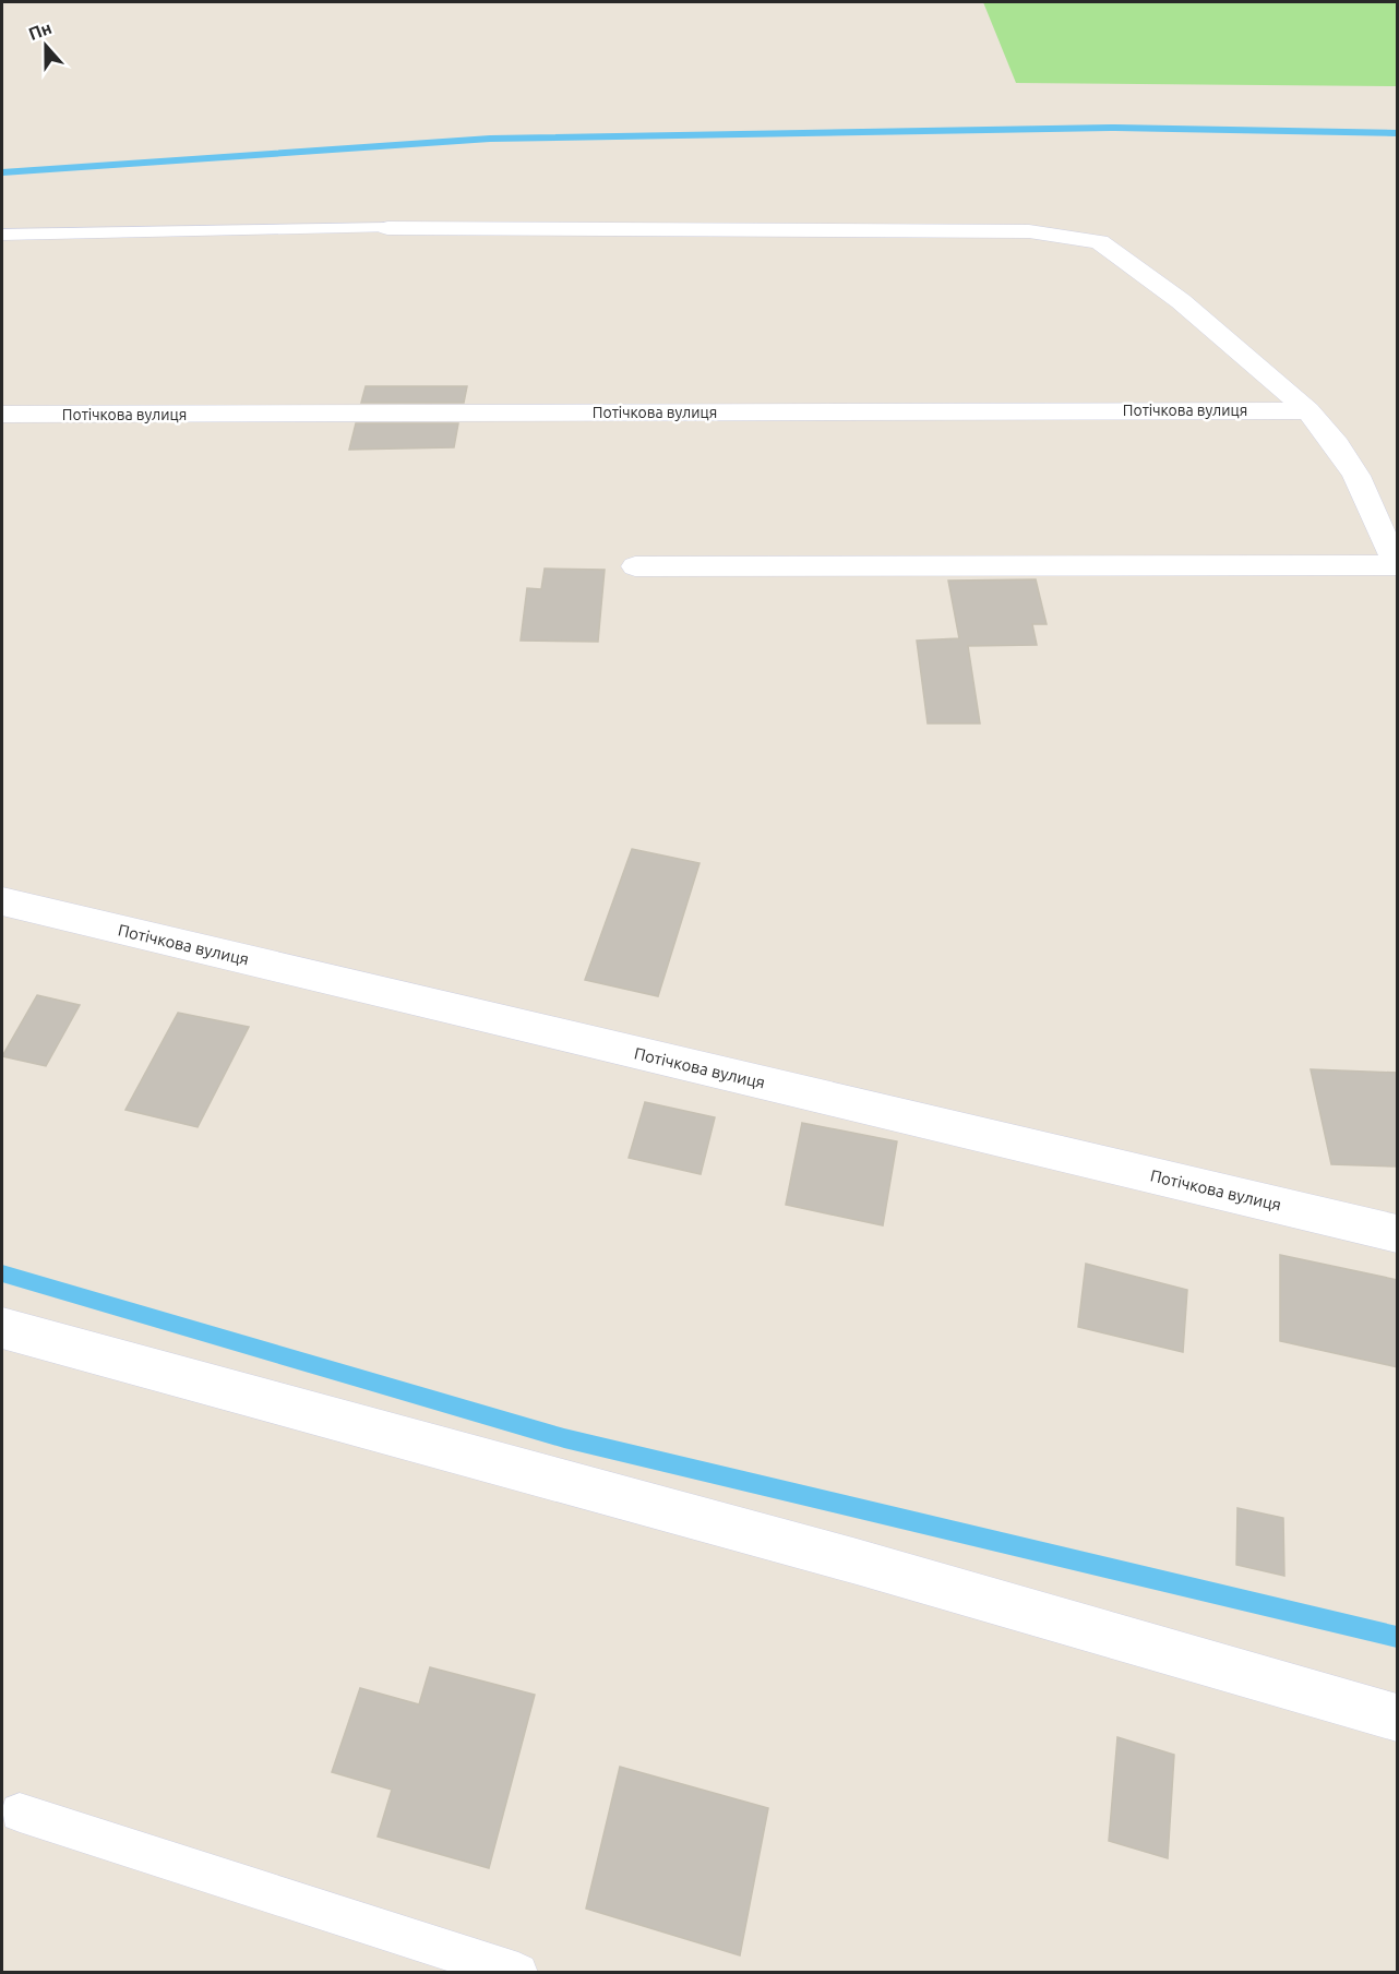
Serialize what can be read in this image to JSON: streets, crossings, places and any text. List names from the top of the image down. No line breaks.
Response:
{"streets":{"street":["Потічкова вулиця"]},"north":"top"}
